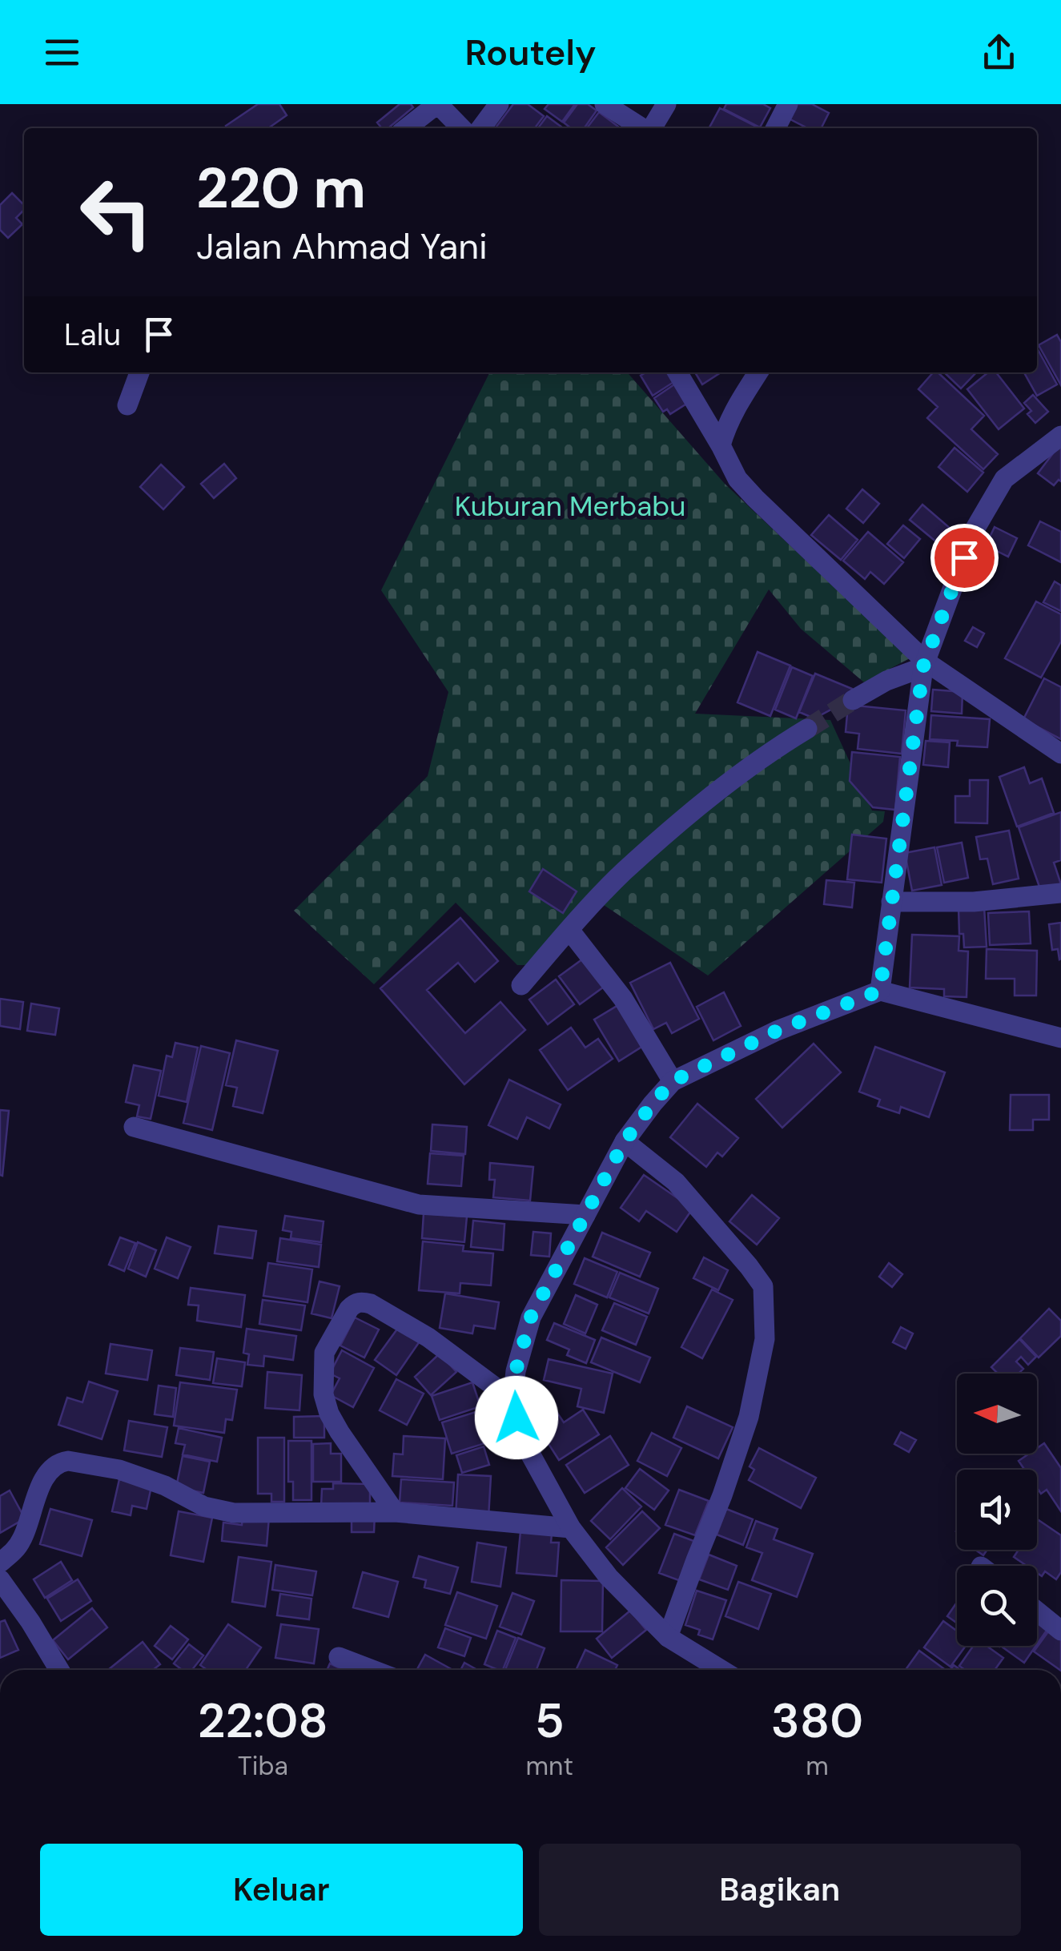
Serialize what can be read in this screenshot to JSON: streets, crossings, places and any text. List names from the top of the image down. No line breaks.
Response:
{"parks":["Kuburan Merbabu"],"north":"left","page":{"header":"Routely","turn":["220 m","Jalan Ahmad Yani"],"then":"Lalu","eta":["22:08","Tiba","5","mnt","380","m"],"buttons":["Keluar","Bagikan"]}}
